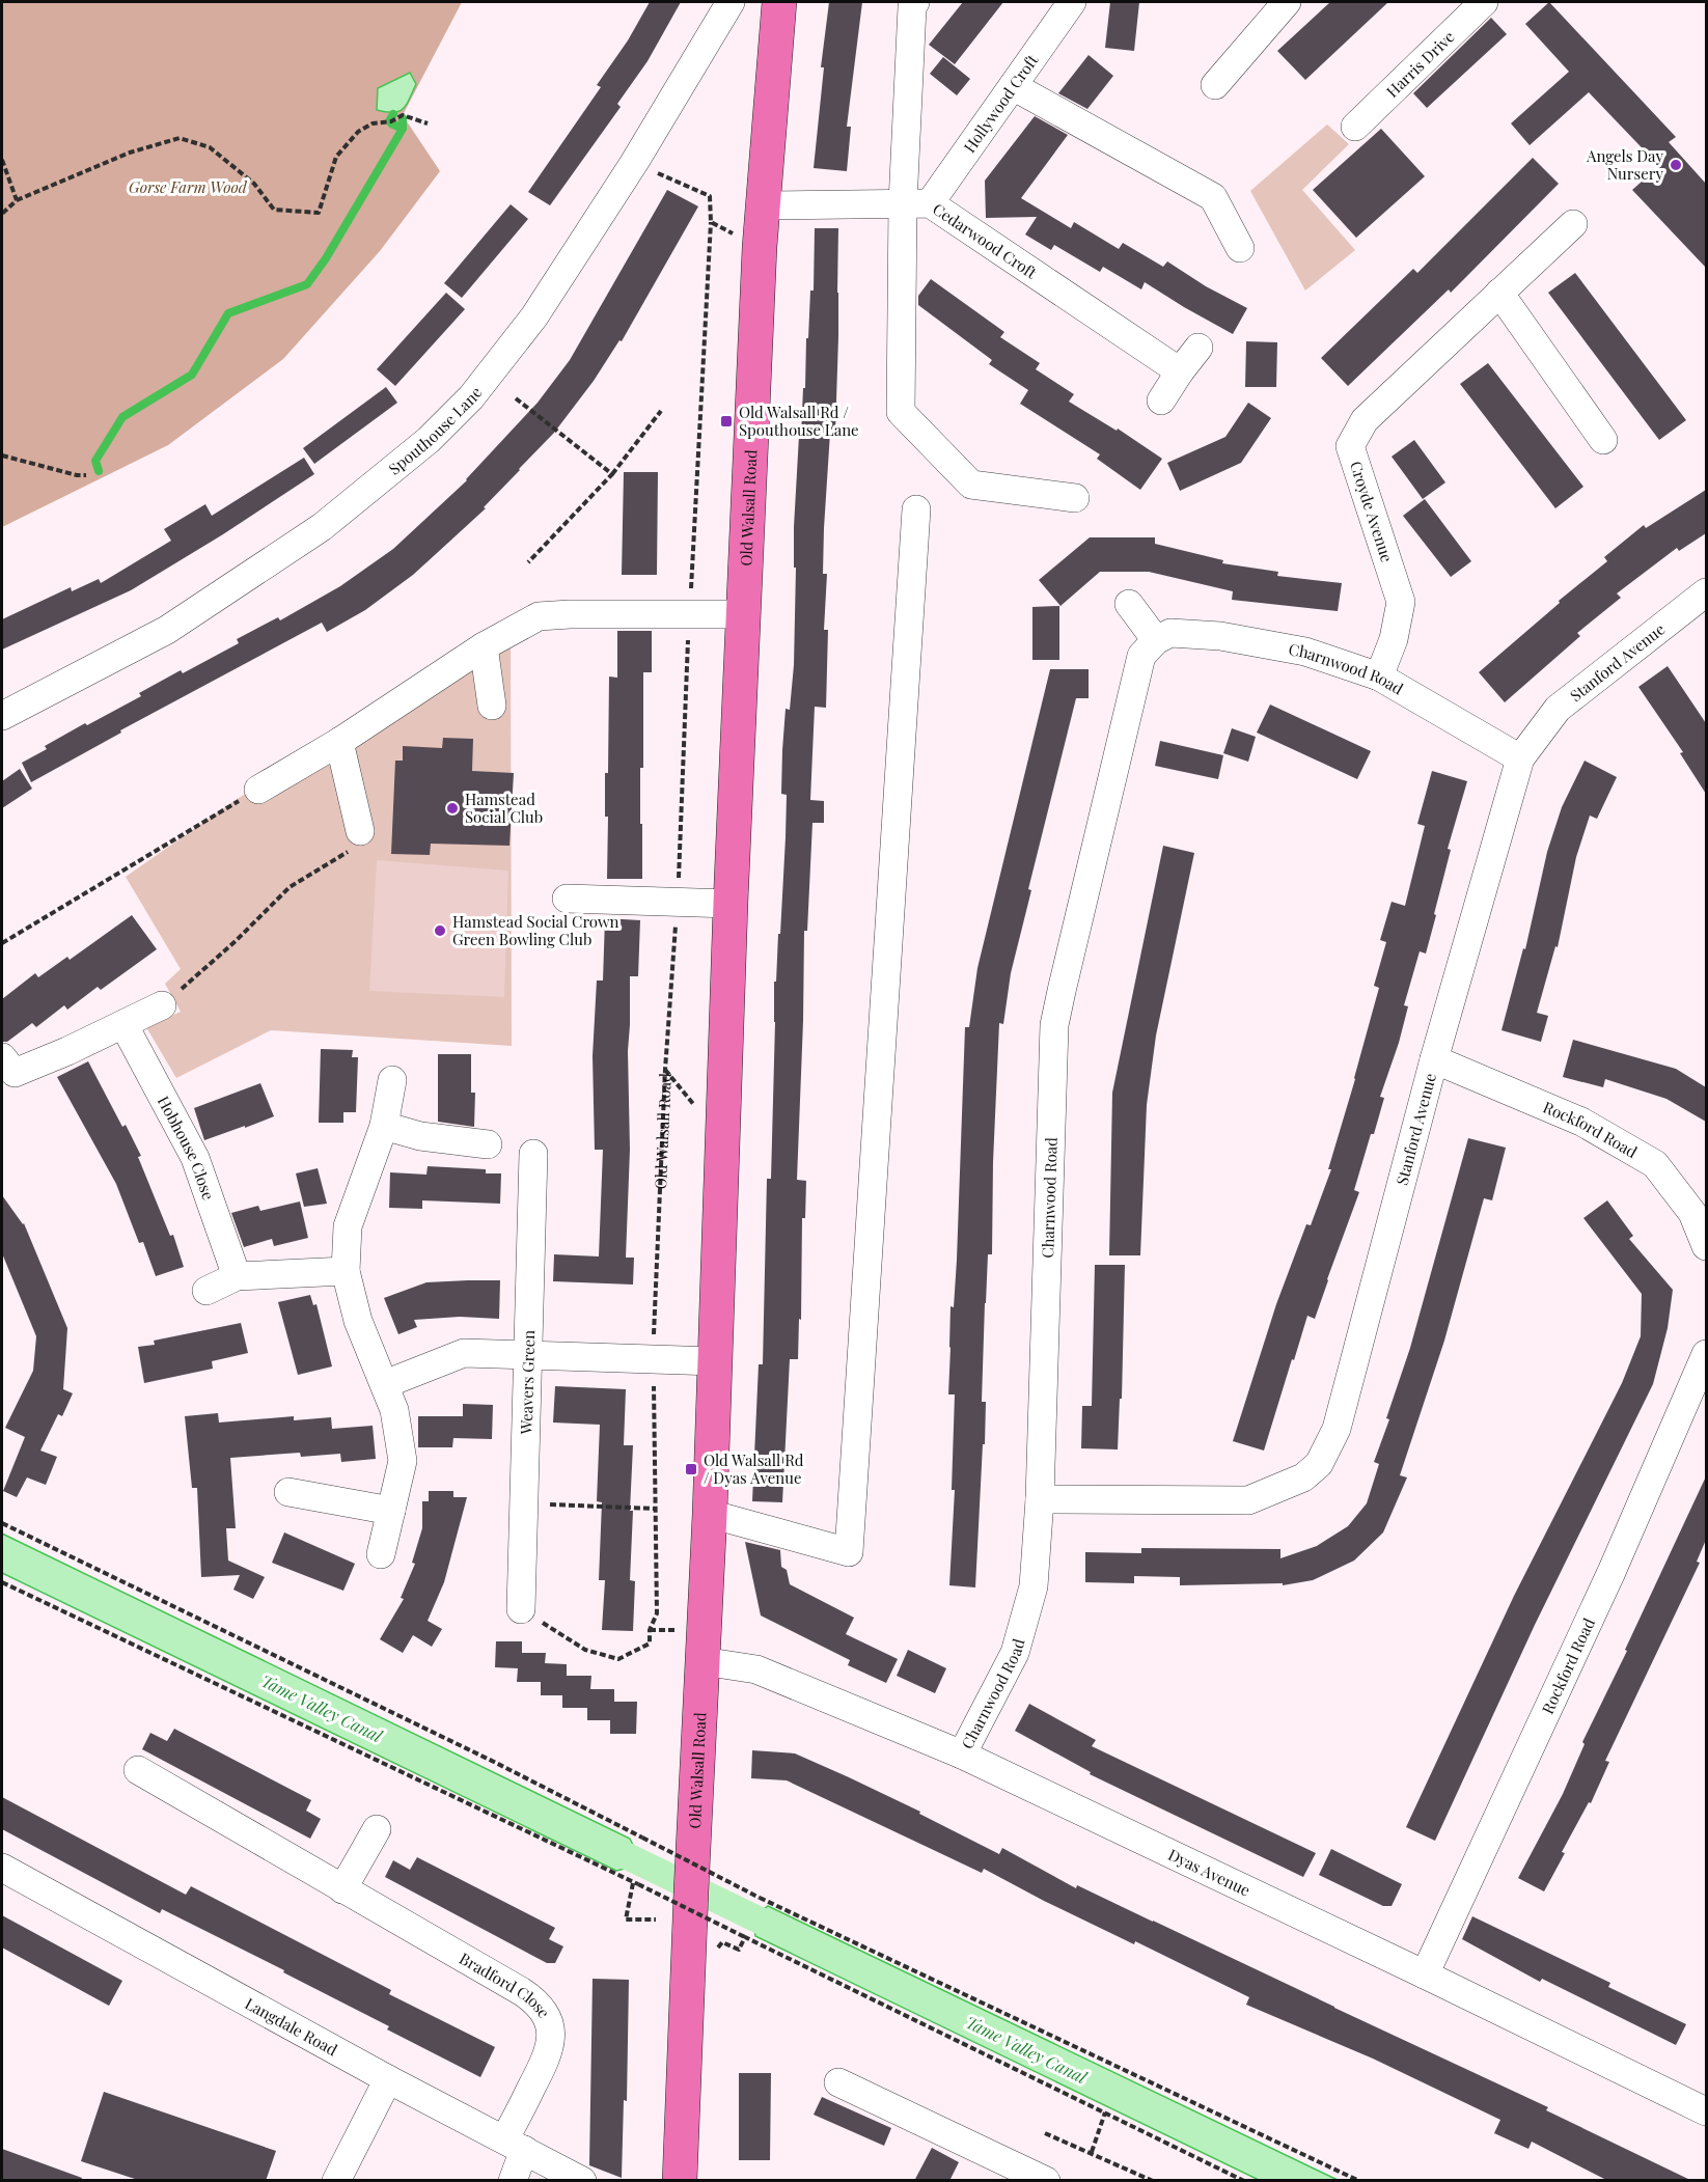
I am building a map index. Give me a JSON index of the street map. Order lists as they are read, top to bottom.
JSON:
{
  "streets": {
    "main road": ["Old Walsall Road"],
    "street": [
      "Harris Drive",
      "Hollywood Croft",
      "Cedarwood Croft",
      "Spouthouse Lane",
      "Croyde Avenue",
      "Stanford Avenue",
      "Charnwood Road",
      "Rockford Road",
      "Hobhouse Close",
      "Weavers Green",
      "Dyas Avenue",
      "Bradford Close",
      "Langdale Road"
    ]
  },
  "crossings": [
    ["Hollywood Croft", "Cedarwood Croft"],
    ["Spouthouse Lane", "Old Walsall Road"],
    ["Old Walsall Road", "Weavers Green"],
    ["Old Walsall Road", "Dyas Avenue"],
    ["Croyde Avenue", "Charnwood Road"],
    ["Stanford Avenue", "Charnwood Road"],
    ["Stanford Avenue", "Rockford Road"],
    ["Charnwood Road", "Dyas Avenue"],
    ["Rockford Road", "Dyas Avenue"],
    ["Bradford Close", "Langdale Road"]
  ],
  "water": ["Tame Valley Canal"],
  "parks": ["Gorse Farm Wood"],
  "places": {
    "other": ["Angels Day Nursery", "Hamstead Social Club", "Hamstead Social Crown Green Bowling Club"],
    "transit": ["Old Walsall Rd / Spouthouse Lane", "Old Walsall Rd / Dyas Avenue"]
  }
}
